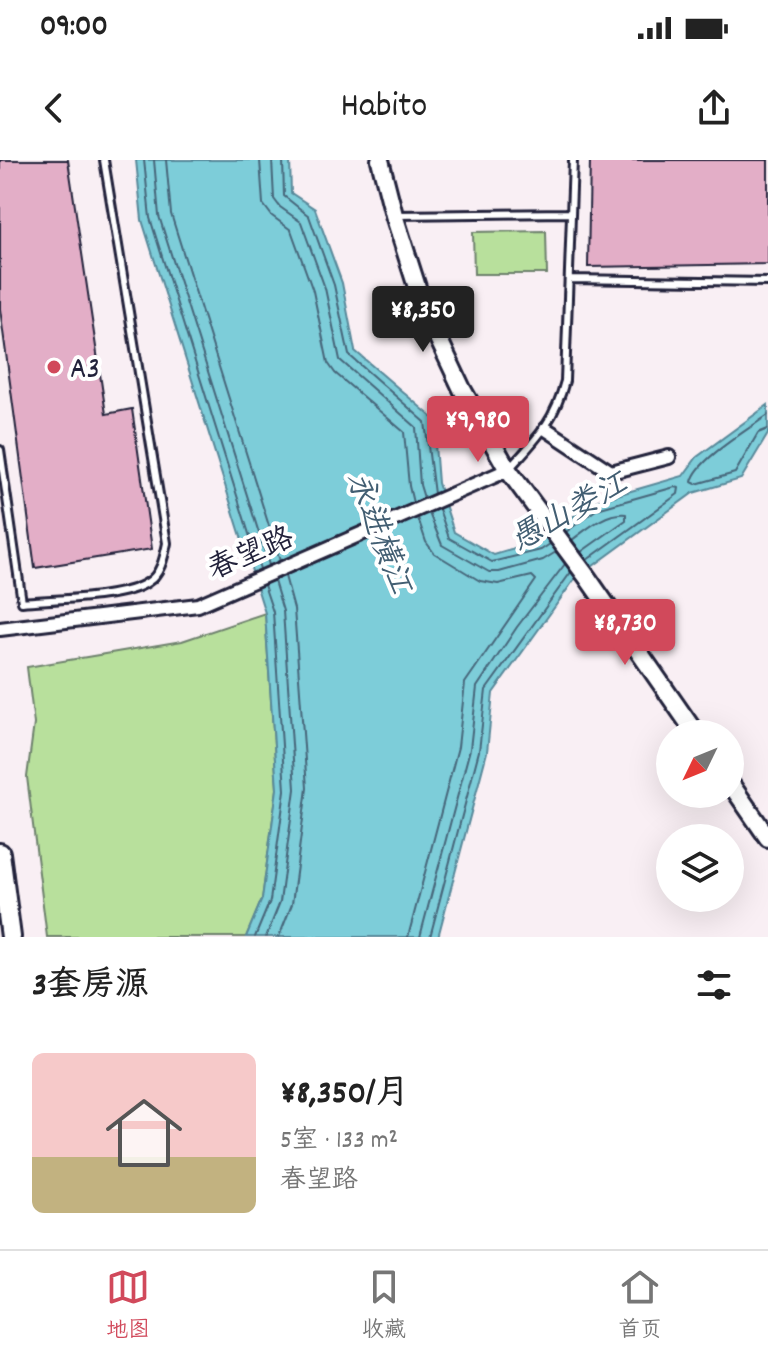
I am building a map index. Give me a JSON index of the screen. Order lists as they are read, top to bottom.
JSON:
{
  "streets": {
    "street": ["春望路"]
  },
  "water": ["愚山娄江", "永进横江"],
  "places": ["A3"],
  "north": "bottom left",
  "page": {
    "status": "09:00",
    "header": "Habito",
    "price": ["¥8,350", "¥9,980", "¥8,730"],
    "heading": "3套房源",
    "list": [
      {
        "name": "¥8,350/月",
        "note": "5室 · 133 m² · 春望路"
      }
    ],
    "tabs": ["地图", "收藏", "首页"]
  }
}
